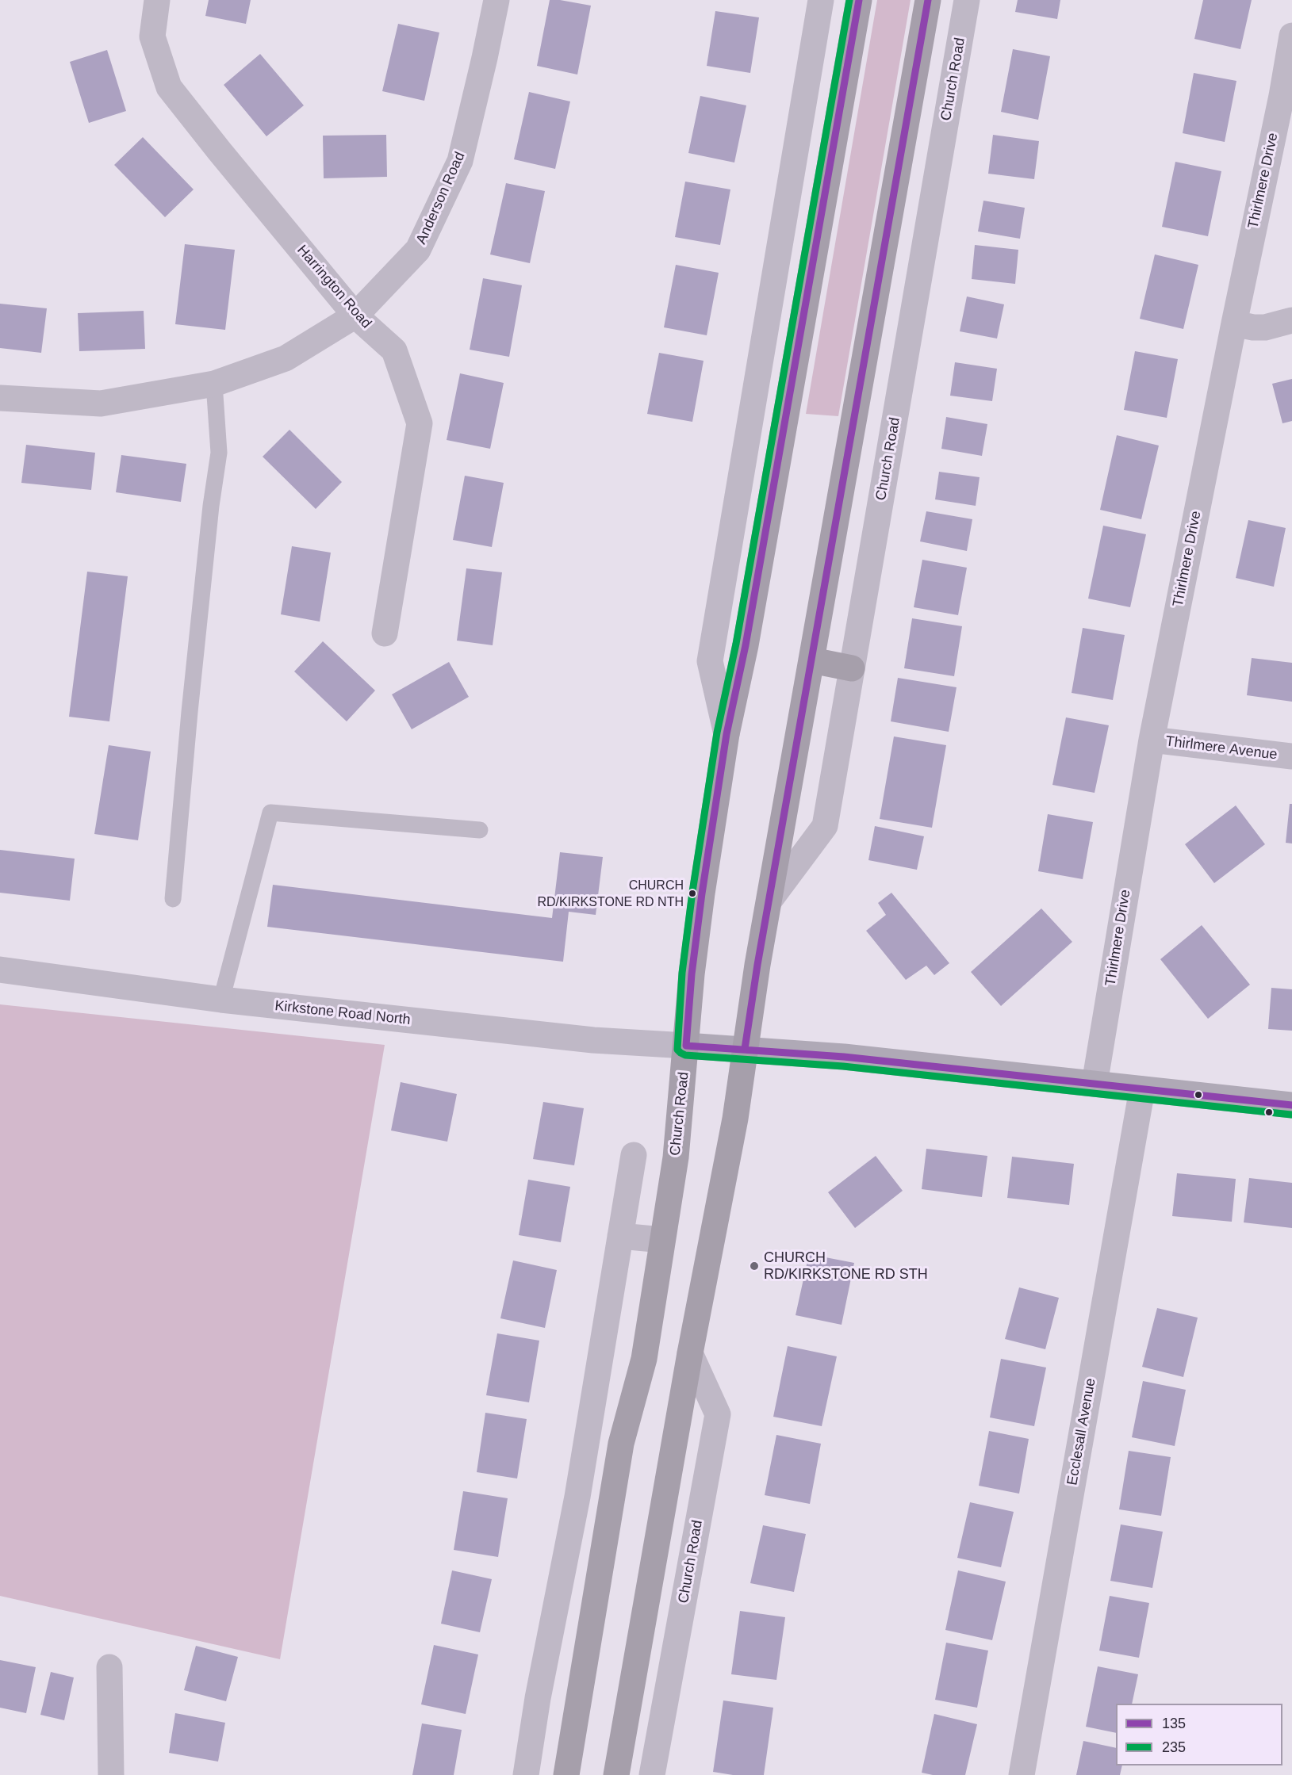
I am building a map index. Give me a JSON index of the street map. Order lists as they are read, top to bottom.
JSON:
{
  "streets": {
    "highway": ["Church Road"],
    "street": [
      "Thirlmere Drive",
      "Anderson Road",
      "Harrington Road",
      "Thirlmere Avenue",
      "Kirkstone Road North",
      "Ecclesall Avenue"
    ]
  },
  "crossings": [
    ["Church Road", "Kirkstone Road North"],
    ["Thirlmere Drive", "Thirlmere Avenue"],
    ["Anderson Road", "Harrington Road"]
  ],
  "places": ["CHURCH RD/KIRKSTONE RD NTH", "CHURCH RD/KIRKSTONE RD STH"],
  "lines": ["transit line 135", "transit line 235"],
  "legend": ["135", "235"]
}
